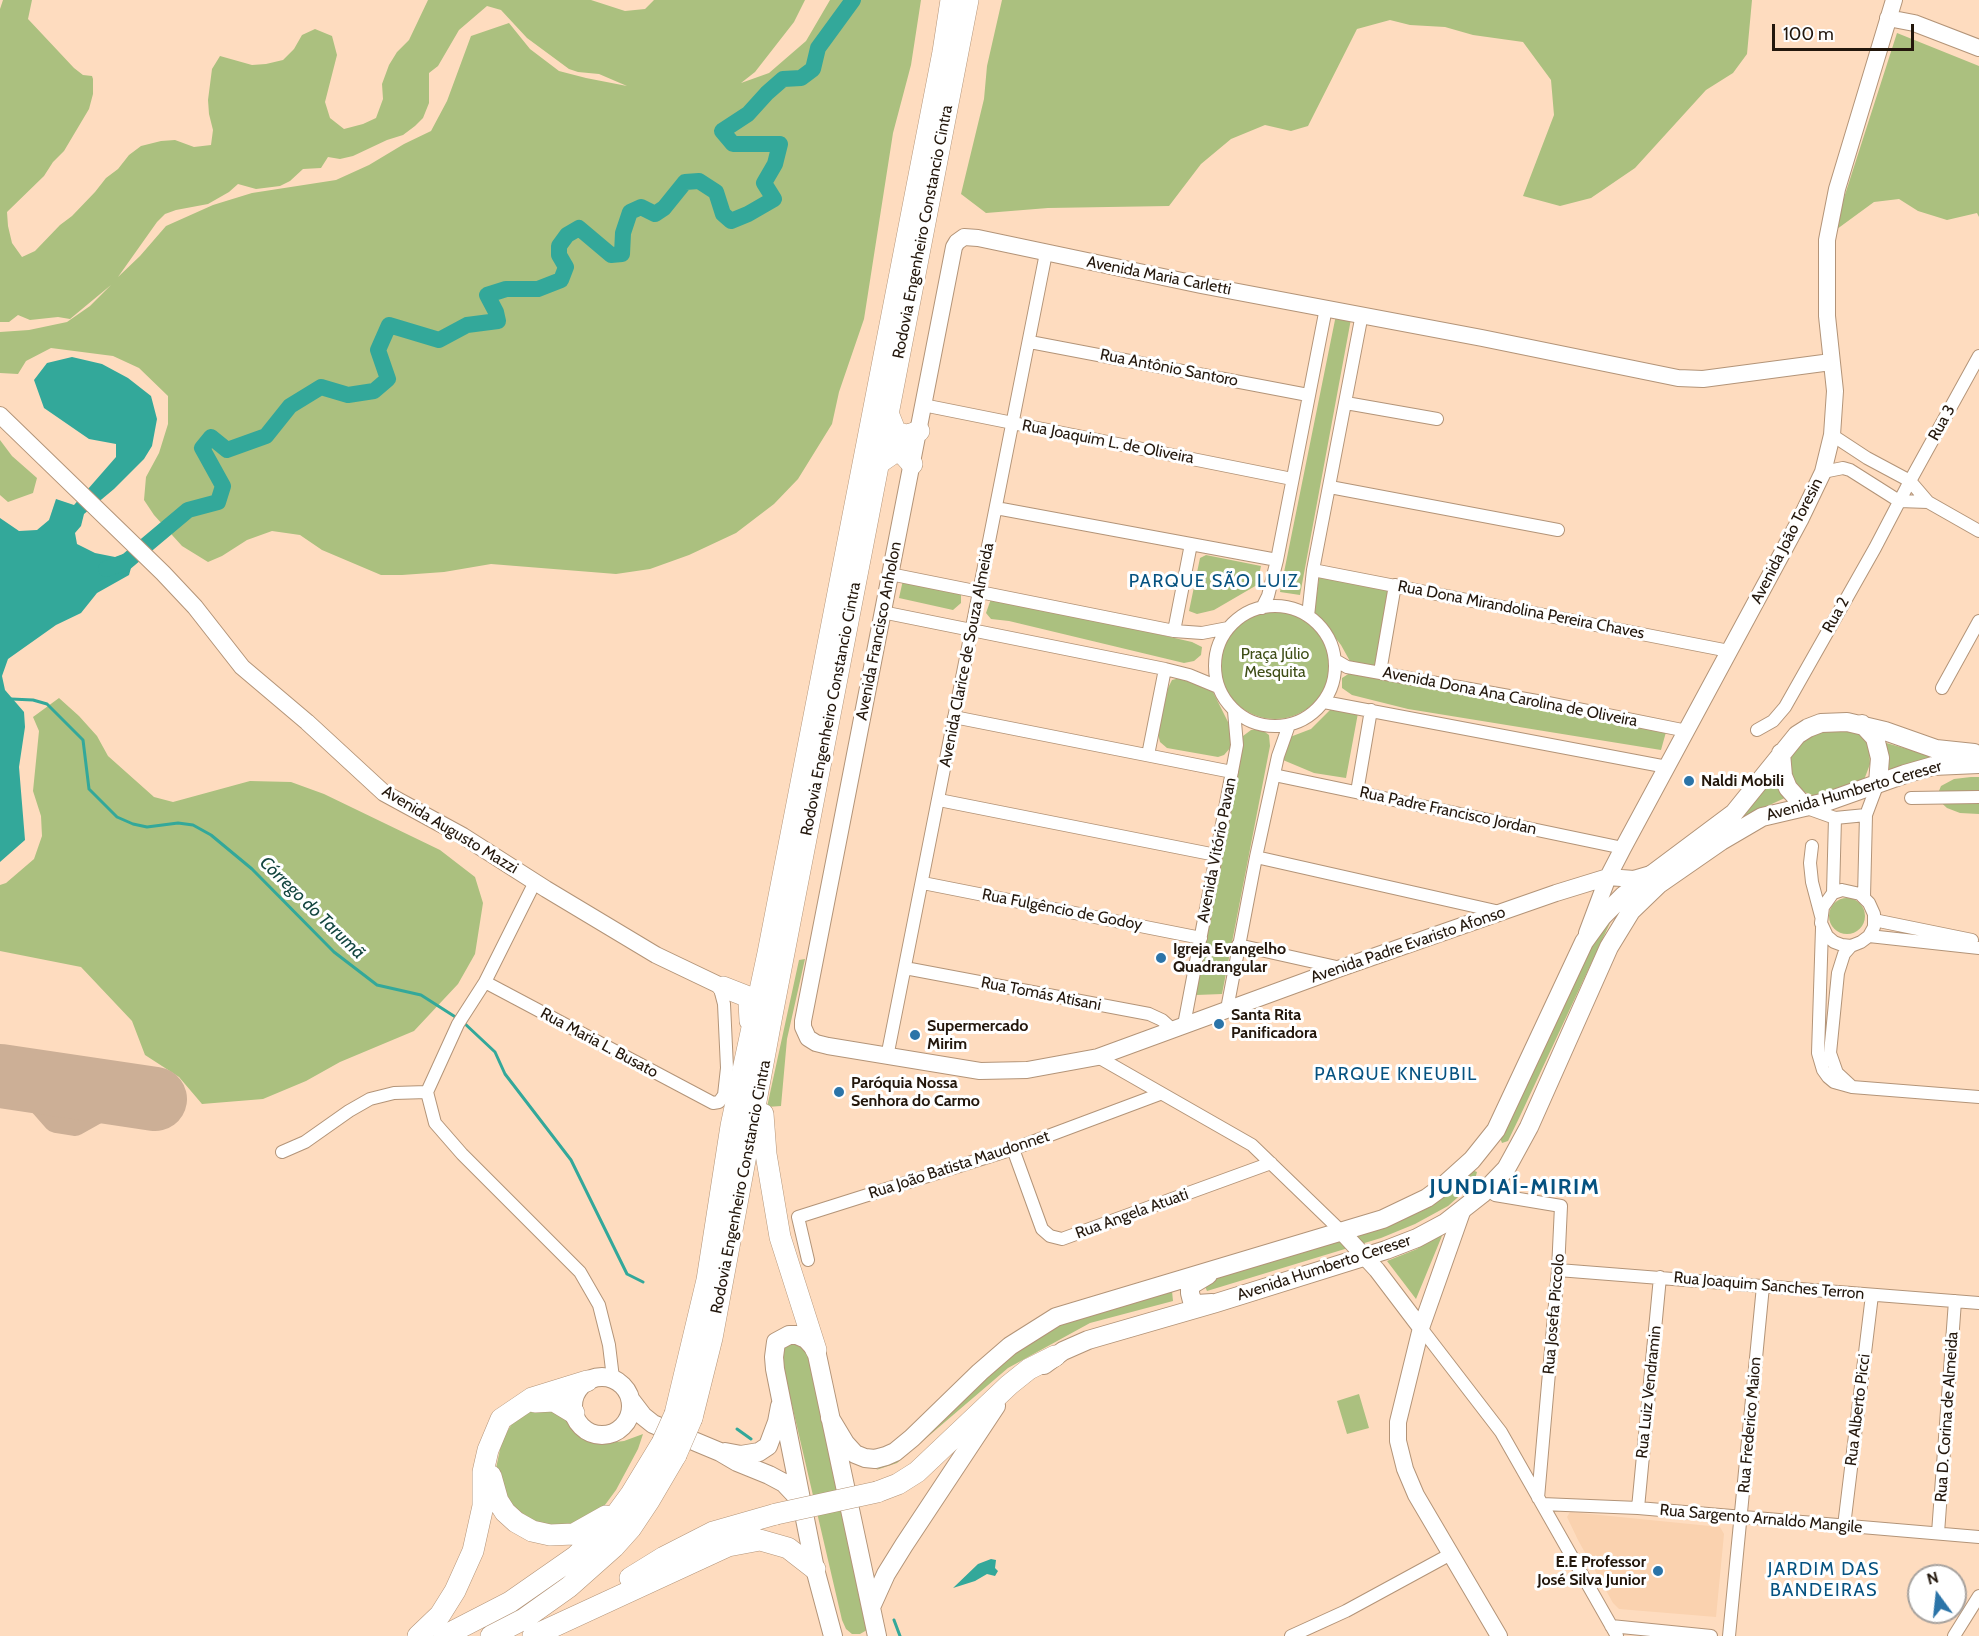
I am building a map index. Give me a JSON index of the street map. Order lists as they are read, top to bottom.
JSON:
{
  "streets": {
    "highway": ["Rodovia Engenheiro Constancio Cintra"],
    "main road": ["Avenida Humberto Cereser"],
    "street": [
      "Avenida Maria Carletti",
      "Rua Antônio Santoro",
      "Rua 3",
      "Rua Joaquim L. de Oliveira",
      "Avenida João Toresin",
      "Rua Dona Mirandolina Pereira Chaves",
      "Rua 2",
      "Avenida Francisco Anholon",
      "Avenida Clarice de Souza Almeida",
      "Avenida Dona Ana Carolina de Oliveira",
      "Rua Padre Francisco Jordan",
      "Avenida Augusto Mazzi",
      "Avenida Vitório Pavan",
      "Rua Fulgêncio de Godoy",
      "Avenida Padre Evaristo Afonso",
      "Rua Tomás Atisani",
      "Rua Maria L. Busato",
      "Rua João Batista Maudonnet",
      "Rua Angela Atuati",
      "Rua Joaquim Sanches Terron",
      "Rua Josefa Piccolo",
      "Rua Luiz Vendramin",
      "Rua Alberto Picci",
      "Rua D. Corina de Almeida",
      "Rua Frederico Maion",
      "Rua Sargento Arnaldo Mangile"
    ]
  },
  "crossings": [
    ["Avenida Maria Carletti", "Avenida João Toresin"],
    ["Avenida Maria Carletti", "Avenida Francisco Anholon"],
    ["Avenida Maria Carletti", "Avenida Clarice de Souza Almeida"],
    ["Rua Antônio Santoro", "Avenida Clarice de Souza Almeida"],
    ["Rua 3", "Rua 2"],
    ["Rua Joaquim L. de Oliveira", "Avenida Francisco Anholon"],
    ["Rua Joaquim L. de Oliveira", "Avenida Clarice de Souza Almeida"],
    ["Avenida João Toresin", "Rua Dona Mirandolina Pereira Chaves"],
    ["Avenida João Toresin", "Avenida Dona Ana Carolina de Oliveira"],
    ["Avenida João Toresin", "Avenida Humberto Cereser"],
    ["Avenida João Toresin", "Rua Padre Francisco Jordan"],
    ["Avenida João Toresin", "Avenida Padre Evaristo Afonso"],
    ["Avenida Francisco Anholon", "Avenida Padre Evaristo Afonso"],
    ["Avenida Clarice de Souza Almeida", "Rua Fulgêncio de Godoy"],
    ["Avenida Clarice de Souza Almeida", "Avenida Padre Evaristo Afonso"],
    ["Avenida Clarice de Souza Almeida", "Rua Tomás Atisani"],
    ["Avenida Dona Ana Carolina de Oliveira", "Avenida Vitório Pavan"],
    ["Avenida Humberto Cereser", "Avenida Padre Evaristo Afonso"],
    ["Avenida Humberto Cereser", "Rua Josefa Piccolo"],
    ["Avenida Augusto Mazzi", "Rua Maria L. Busato"],
    ["Avenida Vitório Pavan", "Rua Fulgêncio de Godoy"],
    ["Avenida Vitório Pavan", "Avenida Padre Evaristo Afonso"],
    ["Avenida Vitório Pavan", "Rua Tomás Atisani"],
    ["Avenida Padre Evaristo Afonso", "Rua Tomás Atisani"],
    ["Rua João Batista Maudonnet", "Rua Angela Atuati"],
    ["Rua Joaquim Sanches Terron", "Rua Josefa Piccolo"],
    ["Rua Joaquim Sanches Terron", "Rua Luiz Vendramin"],
    ["Rua Joaquim Sanches Terron", "Rua Alberto Picci"],
    ["Rua Joaquim Sanches Terron", "Rua D. Corina de Almeida"],
    ["Rua Joaquim Sanches Terron", "Rua Frederico Maion"],
    ["Rua Josefa Piccolo", "Rua Sargento Arnaldo Mangile"],
    ["Rua Luiz Vendramin", "Rua Sargento Arnaldo Mangile"],
    ["Rua Alberto Picci", "Rua Sargento Arnaldo Mangile"],
    ["Rua D. Corina de Almeida", "Rua Sargento Arnaldo Mangile"],
    ["Rua Frederico Maion", "Rua Sargento Arnaldo Mangile"]
  ],
  "districts": [
    "PARQUE SÃO LUIZ",
    "PARQUE KNEUBIL",
    "JUNDIAÍ-MIRIM",
    "JARDIM DAS BANDEIRAS"
  ],
  "water": ["Córrego do Tarumã"],
  "parks": ["Praça Júlio Mesquita"],
  "places": [
    "Naldi Mobili",
    "Igreja Evangelho Quadrangular",
    "Santa Rita Panificadora",
    "Supermercado Mirim",
    "Paróquia Nossa Senhora do Carmo",
    "E.E Professor José Silva Junior"
  ],
  "scale_bar": "100 m",
  "north": "top"
}
